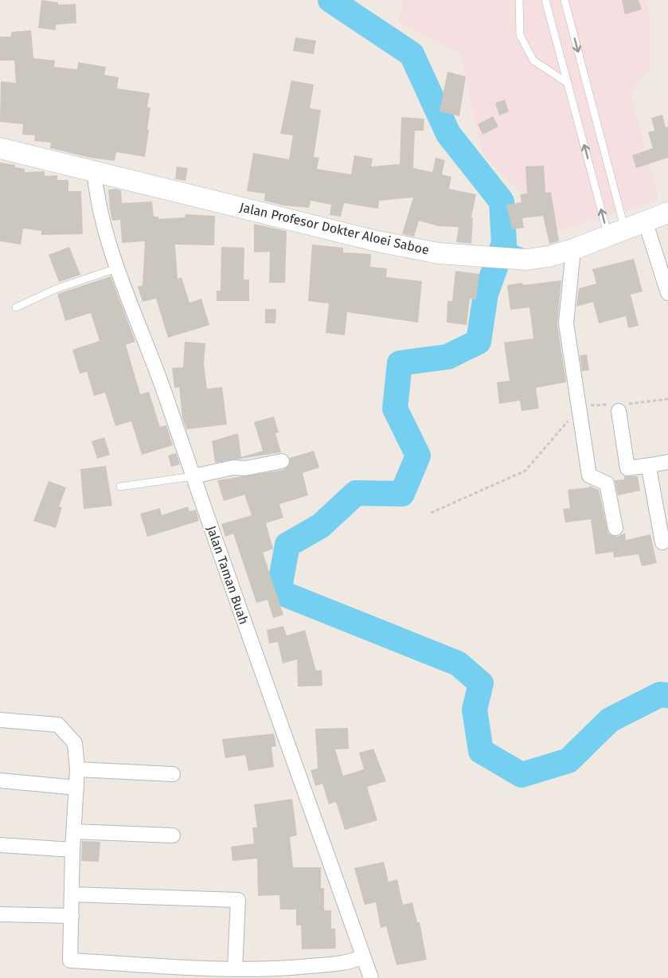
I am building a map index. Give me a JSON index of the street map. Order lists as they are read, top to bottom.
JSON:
{
  "streets": {
    "street": ["Jalan Profesor Dokter Aloei Saboe", "Jalan Taman Buah"]
  },
  "crossings": [
    ["Jalan Profesor Dokter Aloei Saboe", "Jalan Taman Buah"]
  ]
}
